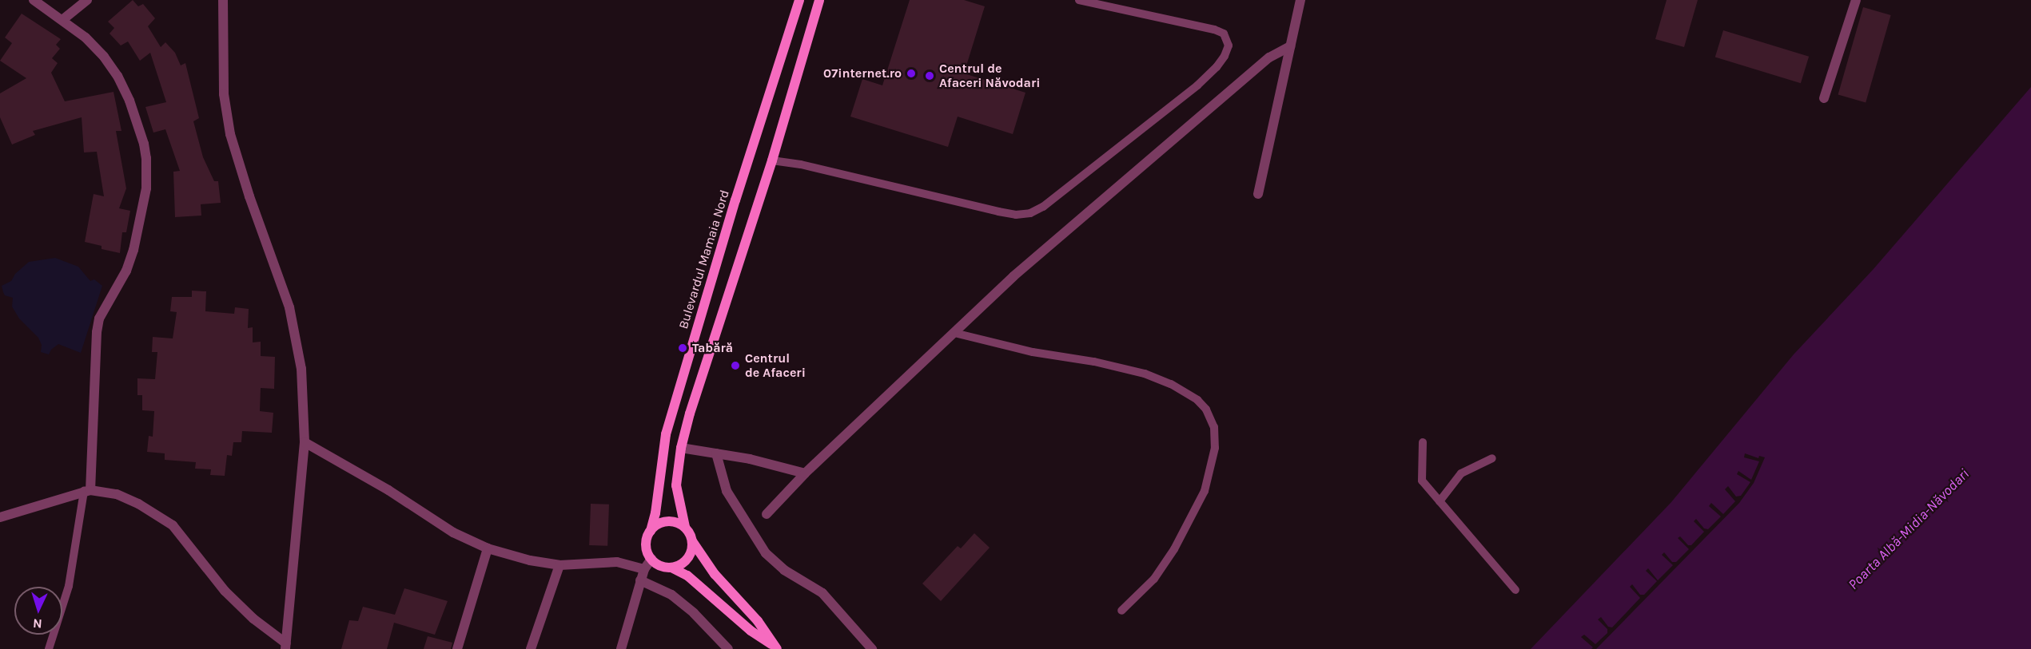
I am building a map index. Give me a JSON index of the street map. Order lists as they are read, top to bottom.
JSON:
{
  "streets": {
    "main road": ["Bulevardul Mamaia Nord"]
  },
  "water": ["Poarta Albă-Midia-Năvodari"],
  "places": [
    "07internet.ro",
    "Centrul de Afaceri Năvodari",
    "Tabără",
    "Centrul de Afaceri"
  ],
  "north": "bottom"
}
